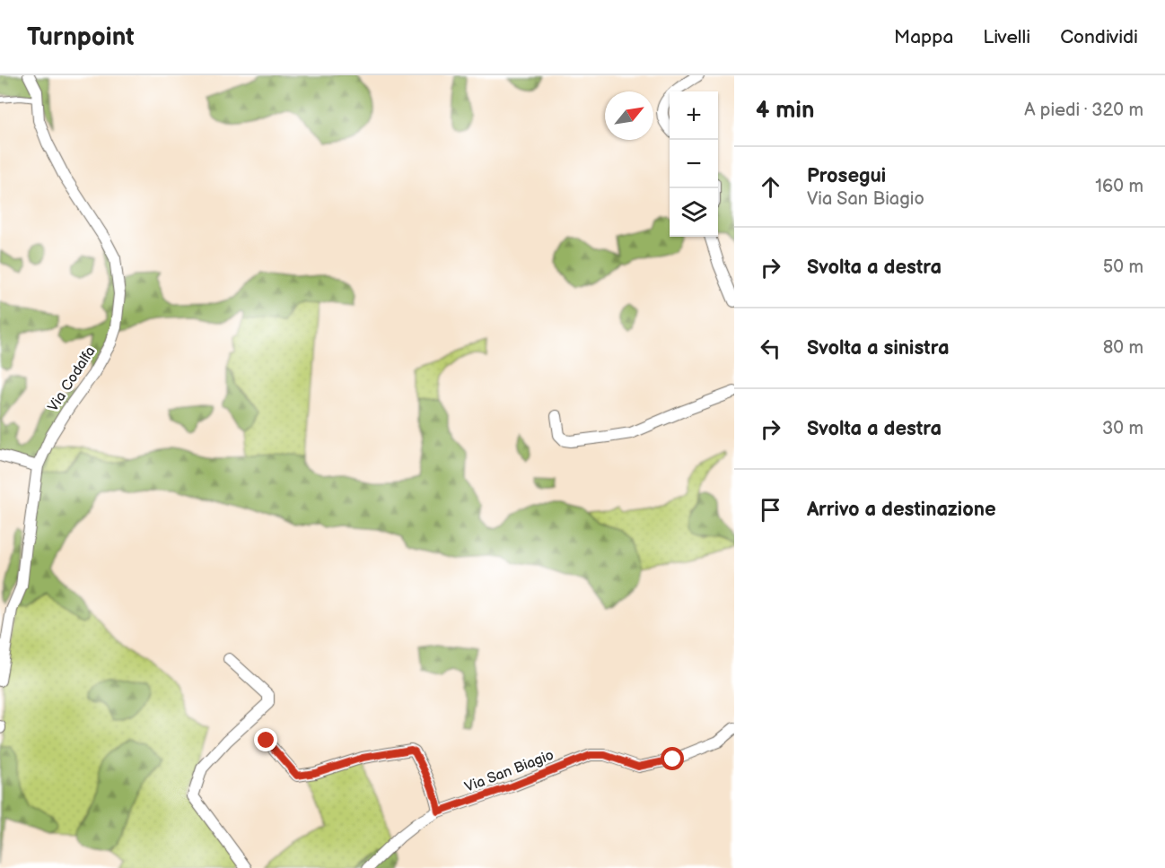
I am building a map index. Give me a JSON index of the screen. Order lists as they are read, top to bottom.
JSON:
{
  "streets": {
    "street": ["Via Codalfa", "Via San Biagio"]
  },
  "north": "top right",
  "page": {
    "header": "Turnpoint",
    "nav": ["Mappa", "Livelli", "Condividi"],
    "heading": ["4 min", "A piedi · 320 m"],
    "map_buttons": ["+", "−"],
    "list": [
      ["Prosegui", "Via San Biagio", "160 m"],
      ["Svolta a destra", "50 m"],
      ["Svolta a sinistra", "80 m"],
      ["Svolta a destra", "30 m"],
      "Arrivo a destinazione"
    ]
  }
}
